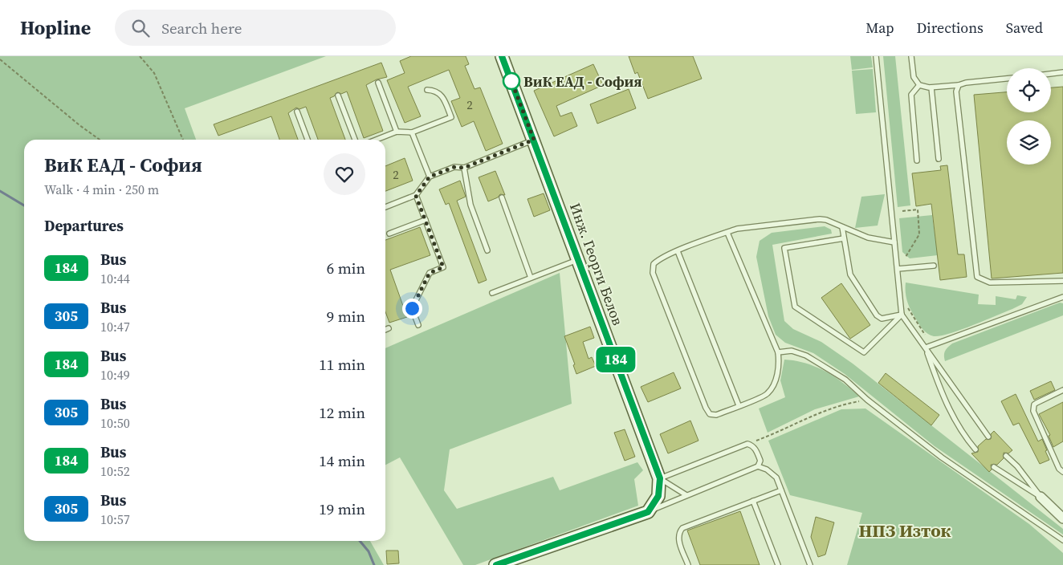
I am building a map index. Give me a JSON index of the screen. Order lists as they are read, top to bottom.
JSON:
{
  "streets": {
    "street": ["Инж. Георги Белов"]
  },
  "districts": ["НПЗ Изток"],
  "places": ["ВиК ЕАД - София"],
  "lines": ["bus line 184"],
  "house_numbers": ["2", "2"],
  "page": {
    "header": "Hopline",
    "search": "Search here",
    "nav": ["Map", "Directions", "Saved"],
    "on_map": "184",
    "heading": [
      ["ВиК ЕАД - София", "Walk · 4 min · 250 m"],
      "Departures"
    ],
    "list": [
      {
        "mark": "184",
        "name": "Bus",
        "note": "10:44",
        "value": "6 min"
      },
      {
        "mark": "305",
        "name": "Bus",
        "note": "10:47",
        "value": "9 min"
      },
      {
        "mark": "184",
        "name": "Bus",
        "note": "10:49",
        "value": "11 min"
      },
      {
        "mark": "305",
        "name": "Bus",
        "note": "10:50",
        "value": "12 min"
      },
      {
        "mark": "184",
        "name": "Bus",
        "note": "10:52",
        "value": "14 min"
      },
      {
        "mark": "305",
        "name": "Bus",
        "note": "10:57",
        "value": "19 min"
      }
    ]
  }
}
